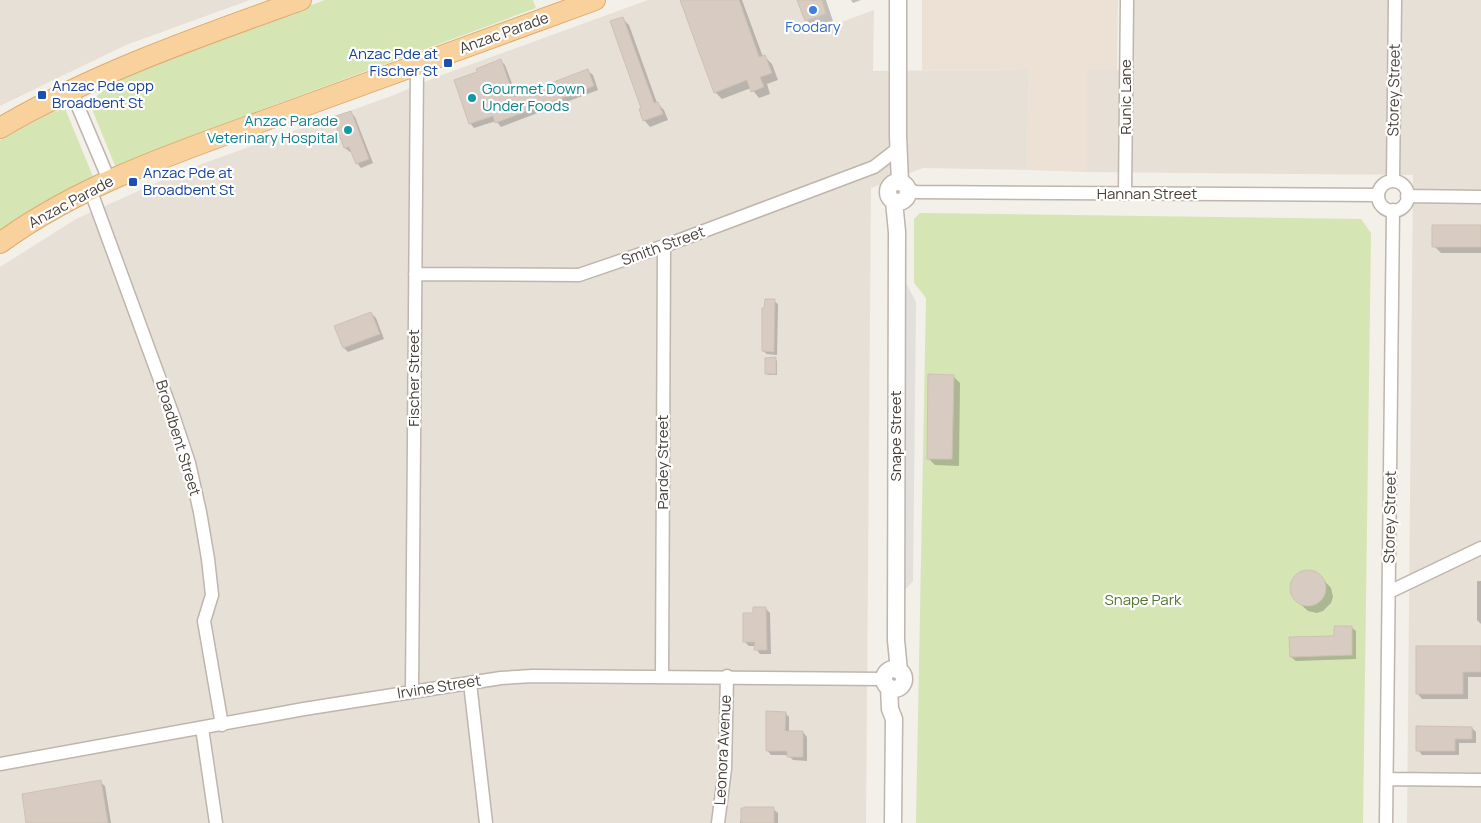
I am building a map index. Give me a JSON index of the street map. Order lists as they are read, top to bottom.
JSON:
{
  "streets": {
    "main road": ["Anzac Parade"],
    "street": [
      "Storey Street",
      "Runic Lane",
      "Hannan Street",
      "Smith Street",
      "Fischer Street",
      "Snape Street",
      "Broadbent Street",
      "Pardey Street",
      "Irvine Street",
      "Leonora Avenue"
    ]
  },
  "crossings": [
    ["Anzac Parade", "Fischer Street"],
    ["Anzac Parade", "Broadbent Street"],
    ["Storey Street", "Hannan Street"],
    ["Runic Lane", "Hannan Street"],
    ["Hannan Street", "Snape Street"],
    ["Smith Street", "Fischer Street"],
    ["Smith Street", "Snape Street"],
    ["Smith Street", "Pardey Street"],
    ["Fischer Street", "Irvine Street"],
    ["Snape Street", "Irvine Street"],
    ["Broadbent Street", "Irvine Street"],
    ["Pardey Street", "Irvine Street"],
    ["Irvine Street", "Leonora Avenue"]
  ],
  "parks": ["Snape Park"],
  "places": {
    "other": ["Foodary", "Gourmet Down Under Foods", "Anzac Parade Veterinary Hospital"],
    "transit": ["Anzac Pde at Fischer St", "Anzac Pde opp Broadbent St", "Anzac Pde at Broadbent St"]
  }
}
